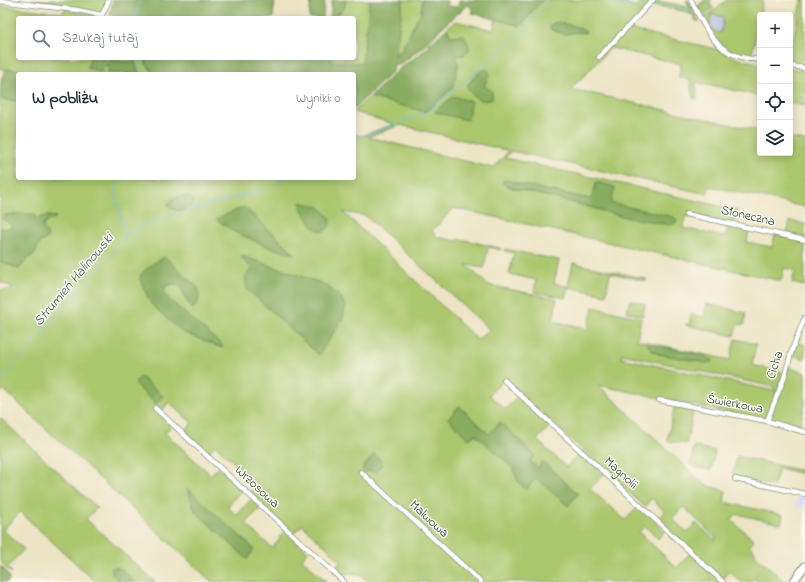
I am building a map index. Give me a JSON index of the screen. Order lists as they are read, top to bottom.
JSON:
{
  "streets": {
    "street": [
      "Słoneczna",
      "Cicha",
      "Świerkowa",
      "Magnolii",
      "Wrzosowa",
      "Malwowa"
    ]
  },
  "crossings": [
    ["Cicha", "Świerkowa"]
  ],
  "water": ["Strumień Halinowski"],
  "page": {
    "map_buttons": ["+", "−"],
    "search": "Szukaj tutaj",
    "heading": ["W pobliżu", "Wyniki: 0"]
  }
}
